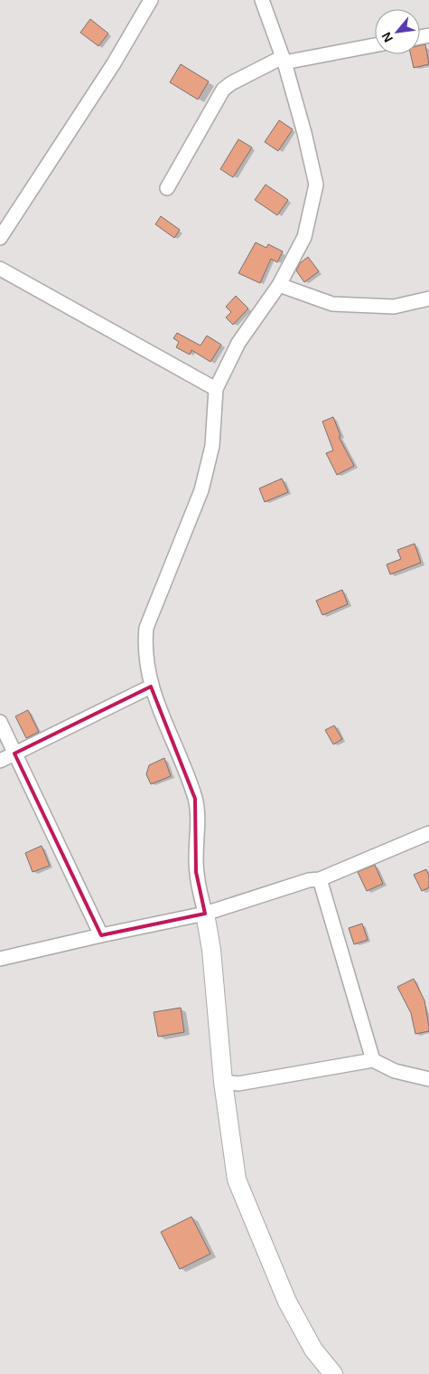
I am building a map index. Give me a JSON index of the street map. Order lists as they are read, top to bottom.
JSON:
{
  "north": "bottom left"
}
